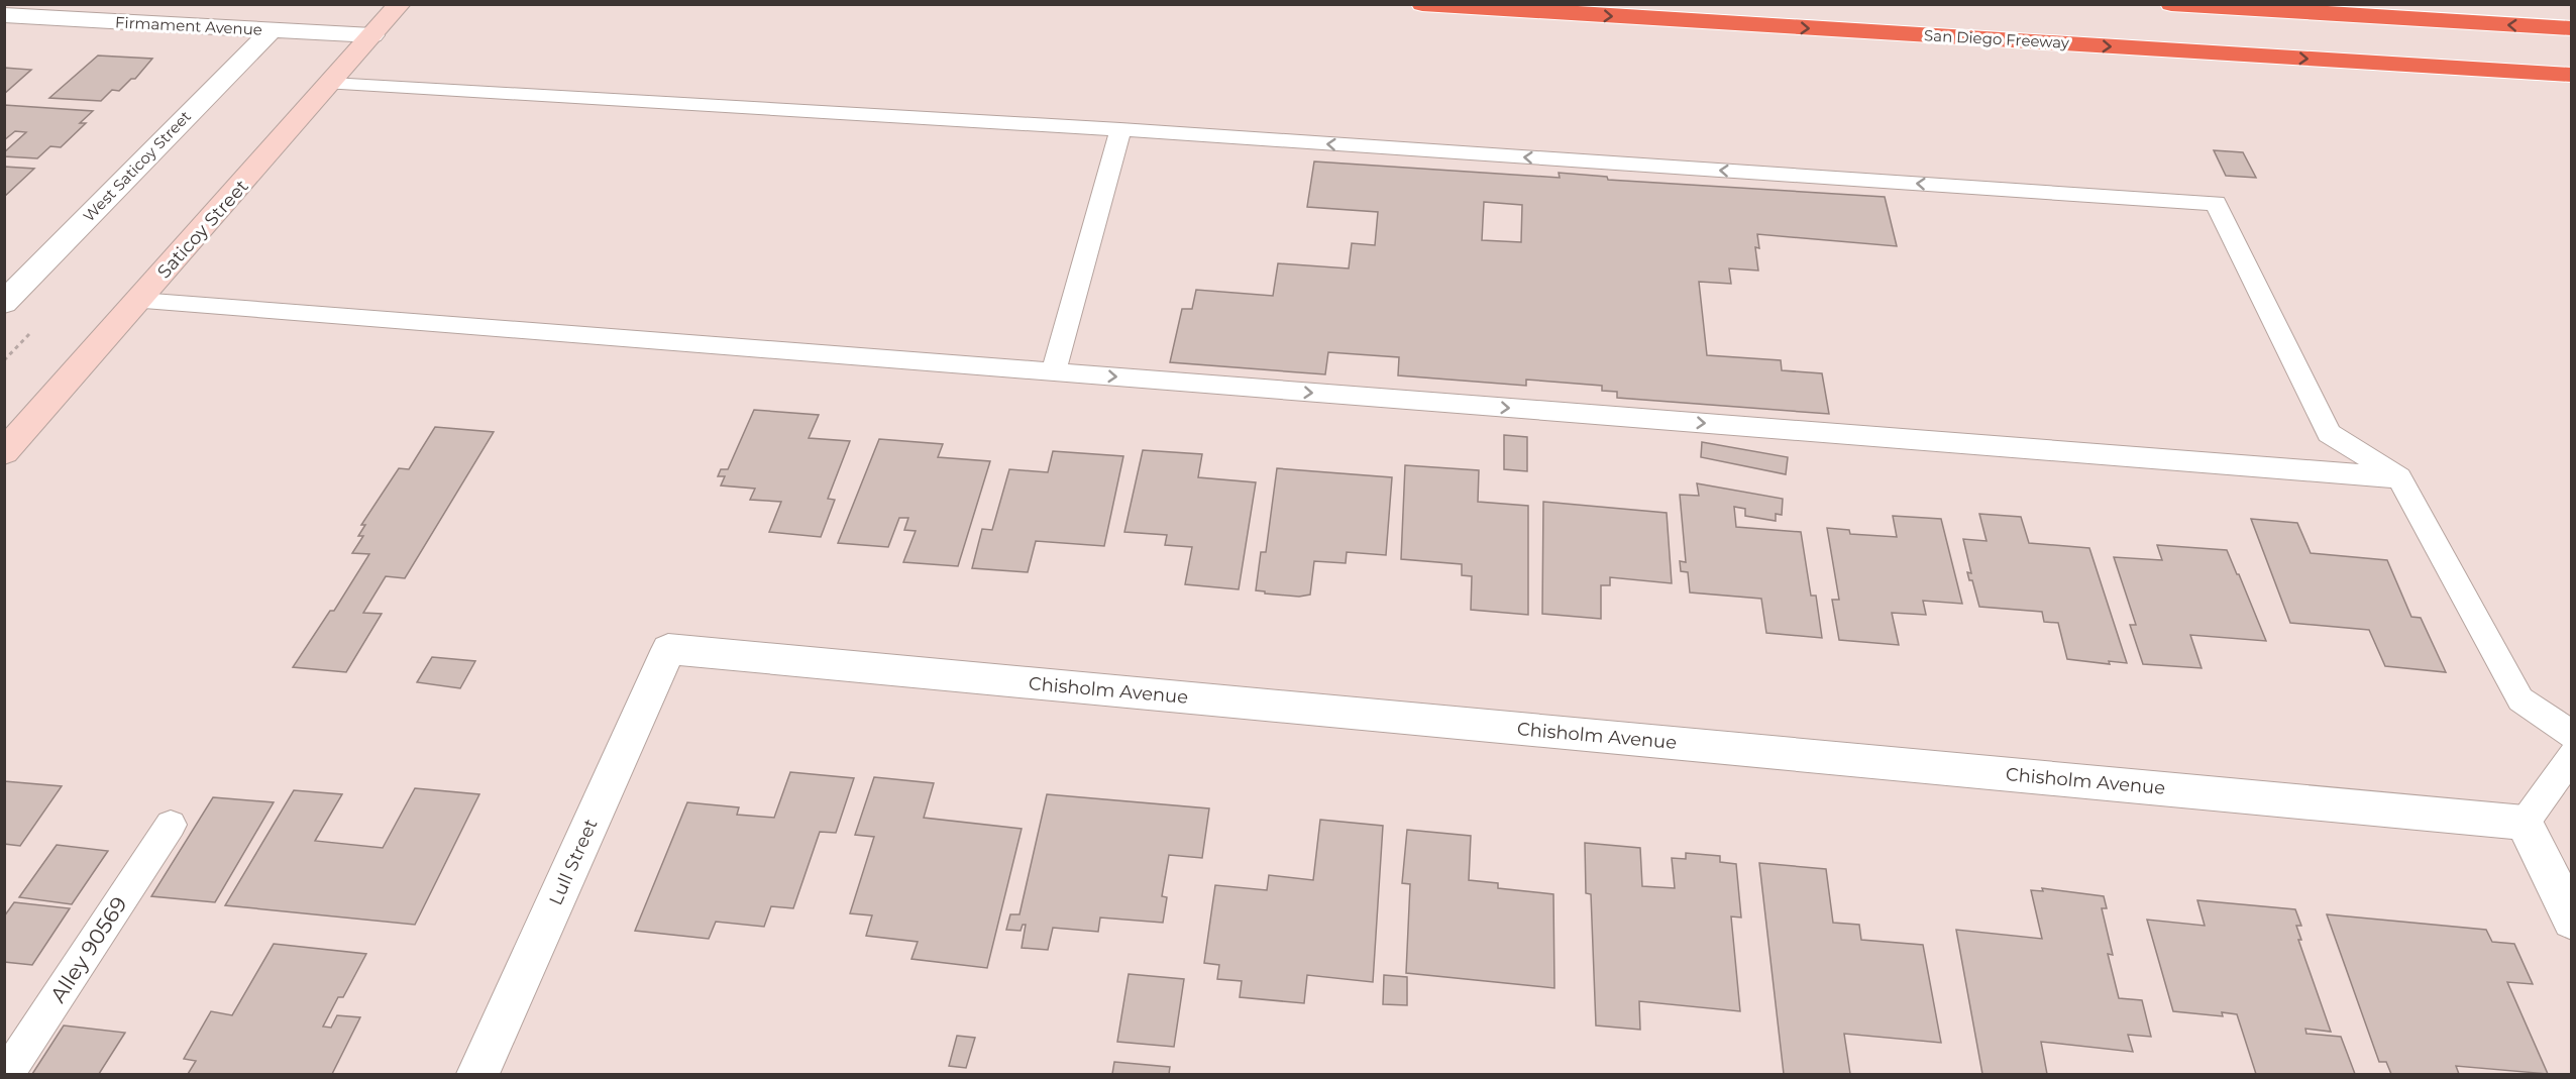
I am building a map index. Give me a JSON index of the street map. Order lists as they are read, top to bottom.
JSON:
{
  "streets": {
    "highway": ["San Diego Freeway"],
    "main road": ["Saticoy Street"],
    "street": [
      "Firmament Avenue",
      "West Saticoy Street",
      "Chisholm Avenue",
      "Lull Street"
    ],
    "lane": ["Alley 90569"]
  },
  "crossings": [
    ["Firmament Avenue", "West Saticoy Street"],
    ["Firmament Avenue", "Saticoy Street"],
    ["Chisholm Avenue", "Lull Street"]
  ]
}
